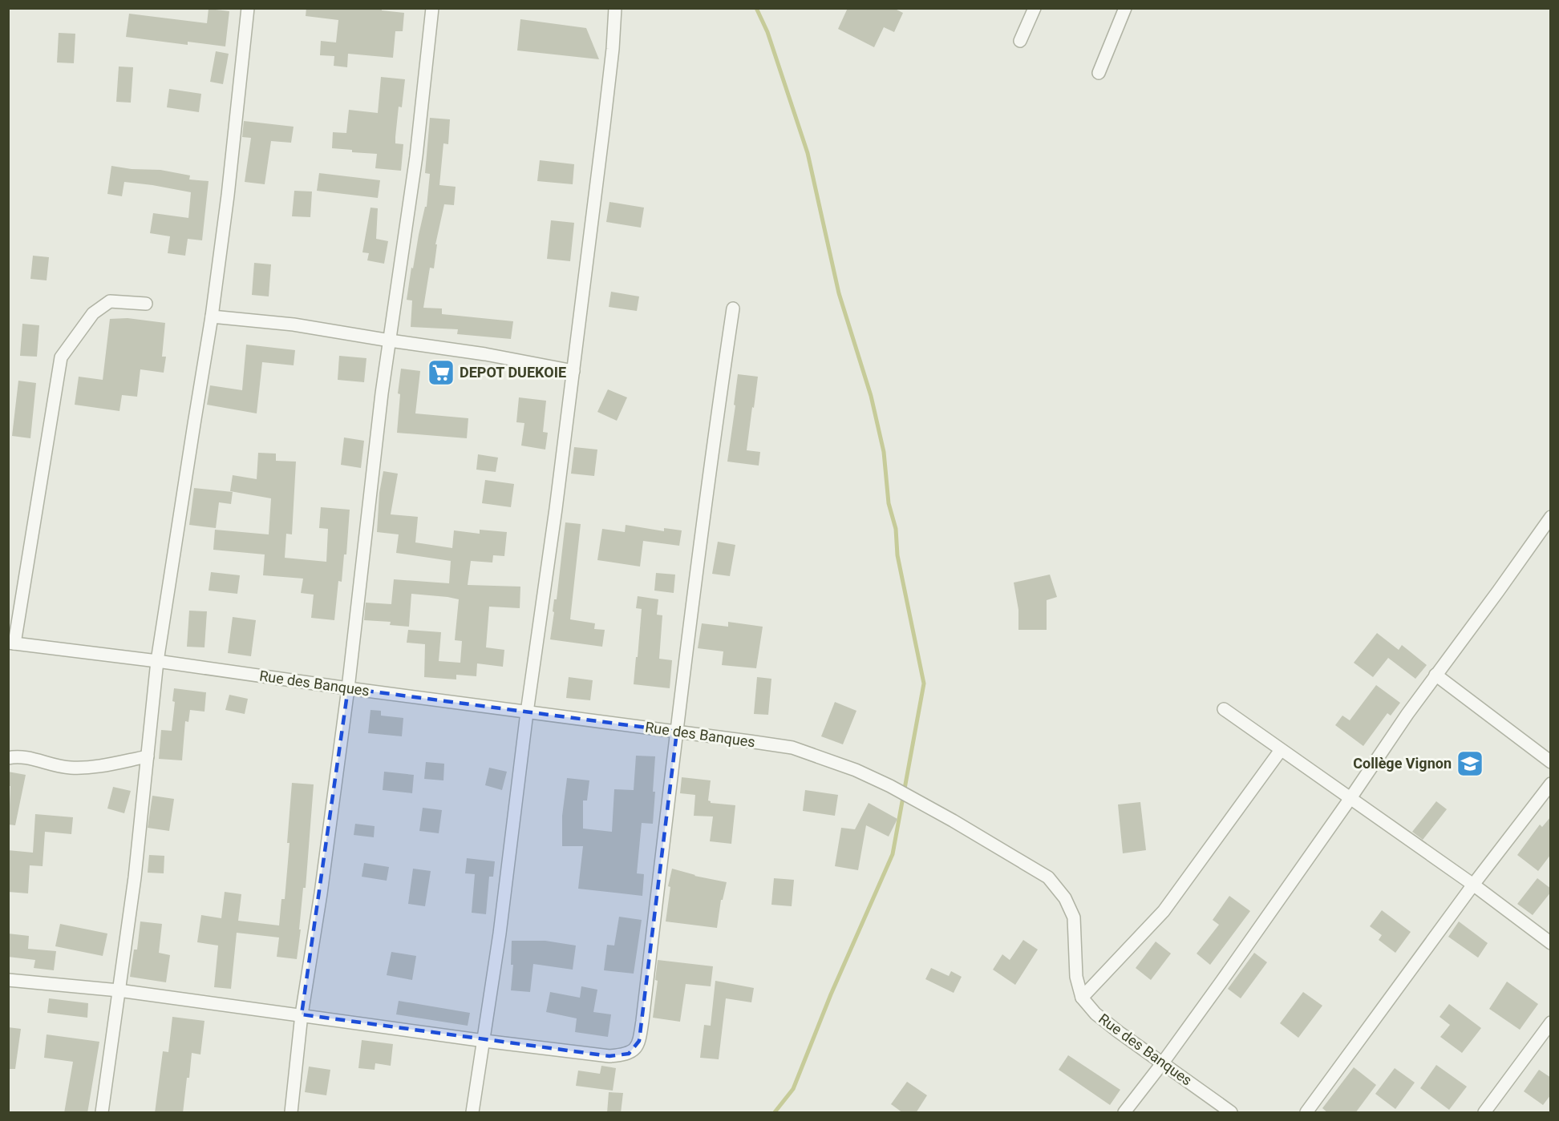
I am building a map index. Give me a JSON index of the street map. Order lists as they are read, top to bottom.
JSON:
{
  "streets": {
    "street": ["Rue des Banques"]
  },
  "places": {
    "supermarket": ["DEPOT DUEKOIE"],
    "school or university": ["Collège Vignon"]
  }
}
